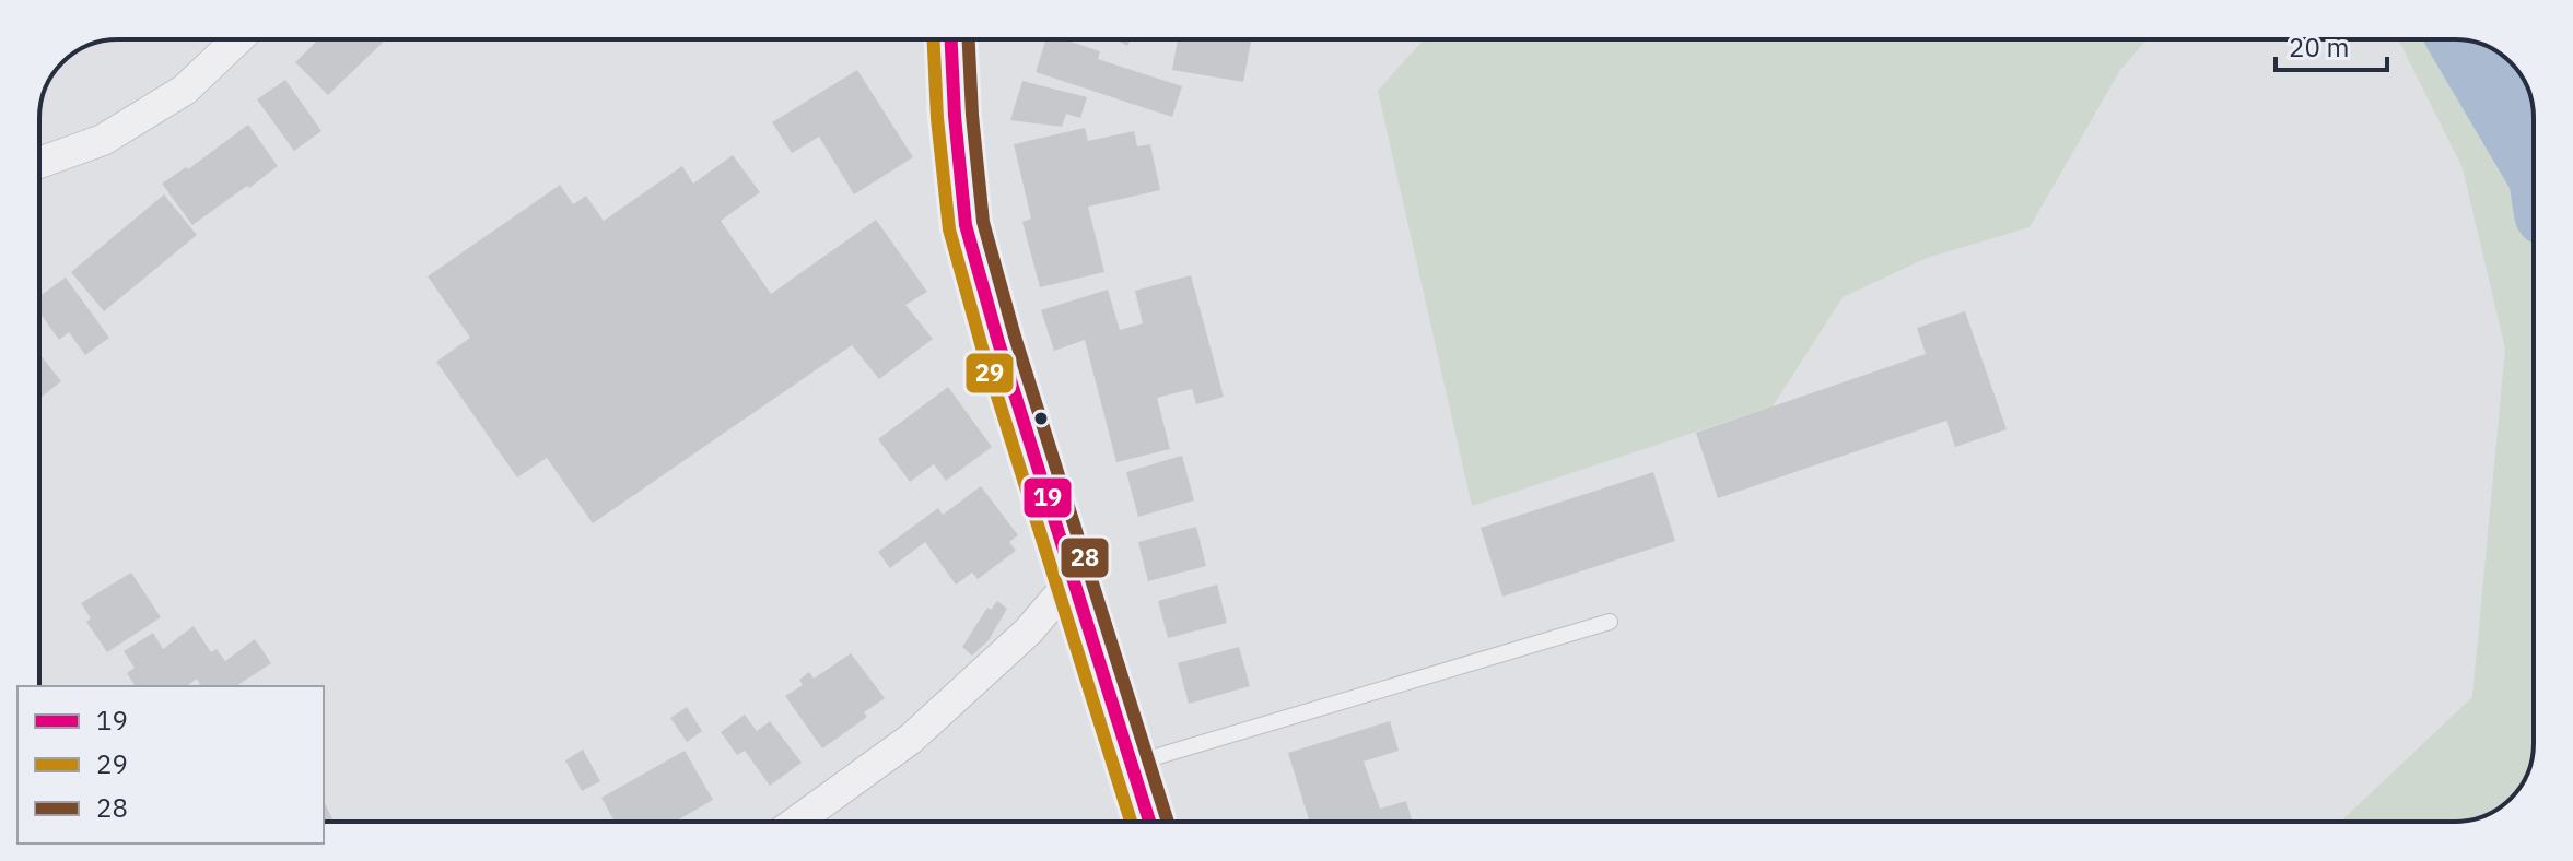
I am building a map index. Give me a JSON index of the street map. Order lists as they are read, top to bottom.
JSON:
{
  "lines": ["transit line 19", "transit line 29", "transit line 28"],
  "legend": ["19", "29", "28"],
  "scale_bar": "20 m"
}
